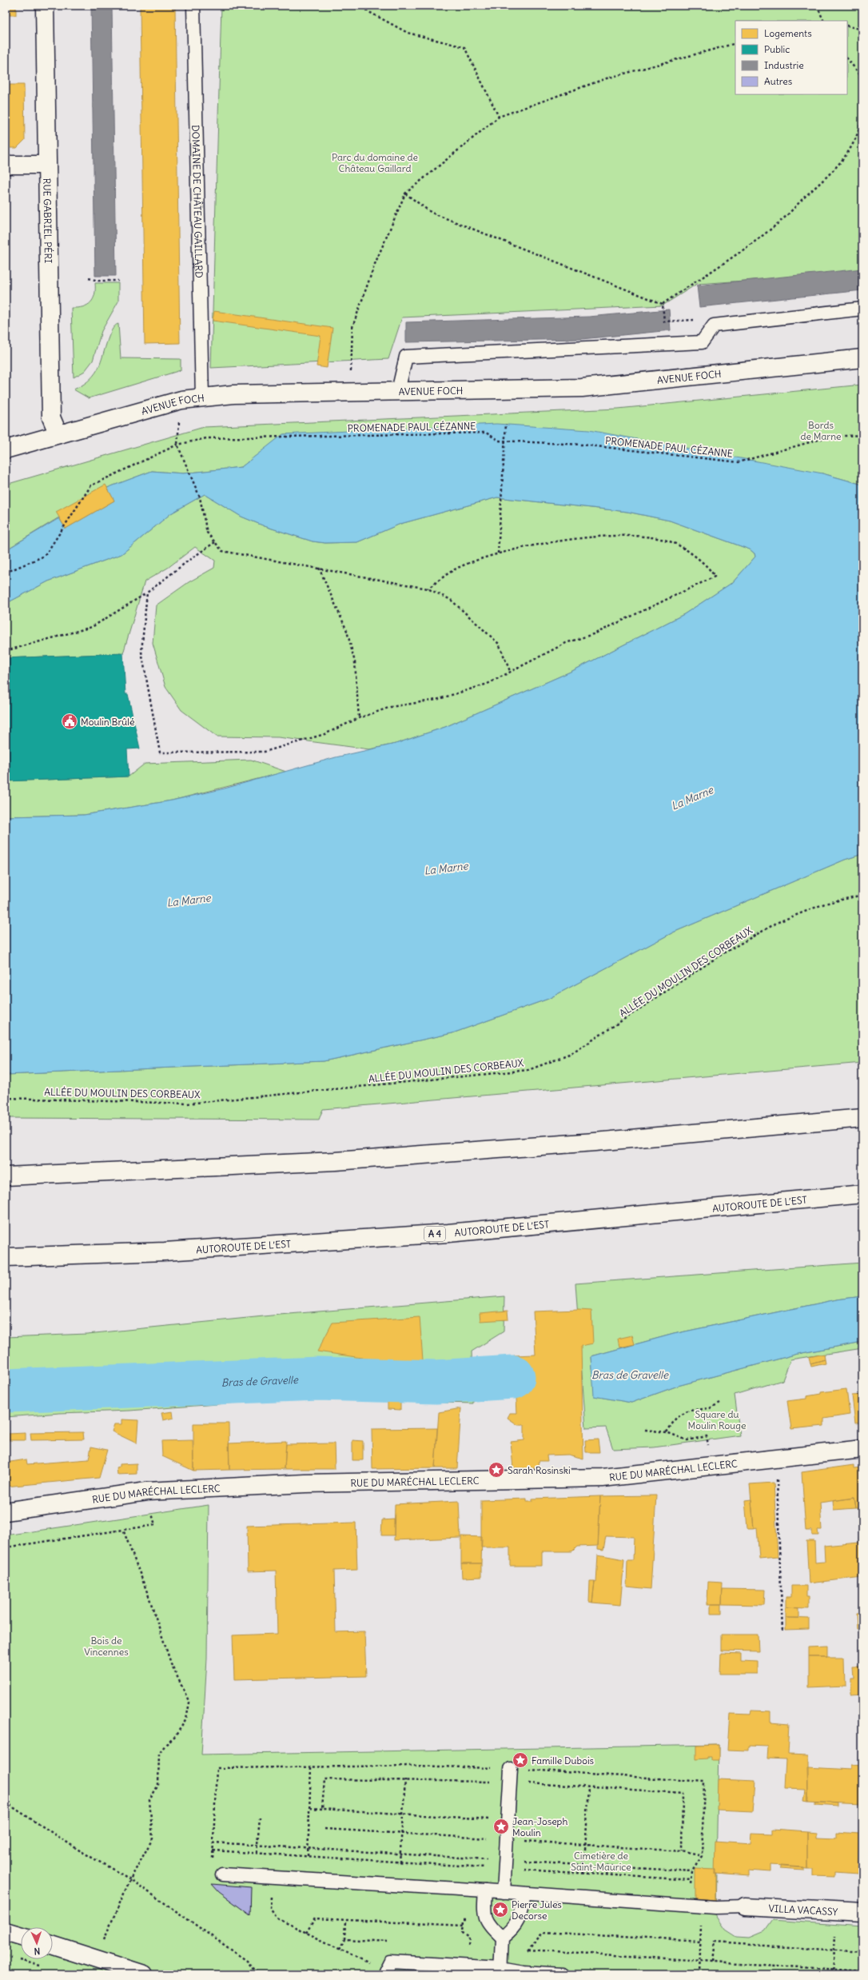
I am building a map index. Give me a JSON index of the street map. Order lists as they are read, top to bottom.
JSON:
{
  "streets": {
    "main road": [
      "RUE GABRIEL PÉRI",
      "AVENUE FOCH",
      "AUTOROUTE DE L’EST",
      "A 4",
      "RUE DU MARÉCHAL LECLERC",
      "VILLA VACASSY"
    ],
    "lane": ["DOMAINE DE CHÂTEAU GAILLARD"],
    "path": ["PROMENADE PAUL CÉZANNE", "ALLÉE DU MOULIN DES CORBEAUX"]
  },
  "crossings": [
    ["DOMAINE DE CHÂTEAU GAILLARD", "AVENUE FOCH"],
    ["RUE GABRIEL PÉRI", "AVENUE FOCH"]
  ],
  "water": ["La Marne", "Bras de Gravelle"],
  "parks": [
    "Parc du domaine de Château Gaillard",
    "Bords de Marne",
    "Square du Moulin Rouge",
    "Bois de Vincennes",
    "Cimetière de Saint-Maurice"
  ],
  "places": {
    "public building": ["Moulin Brûlé"],
    "place": [
      "Sarah Rosinski",
      "Famille Dubois",
      "Jean-Joseph Moulin",
      "Pierre Jules Decorse"
    ]
  },
  "legend": [
    "Logements",
    "Public",
    "Industrie",
    "Autres"
  ],
  "north": "bottom"
}
